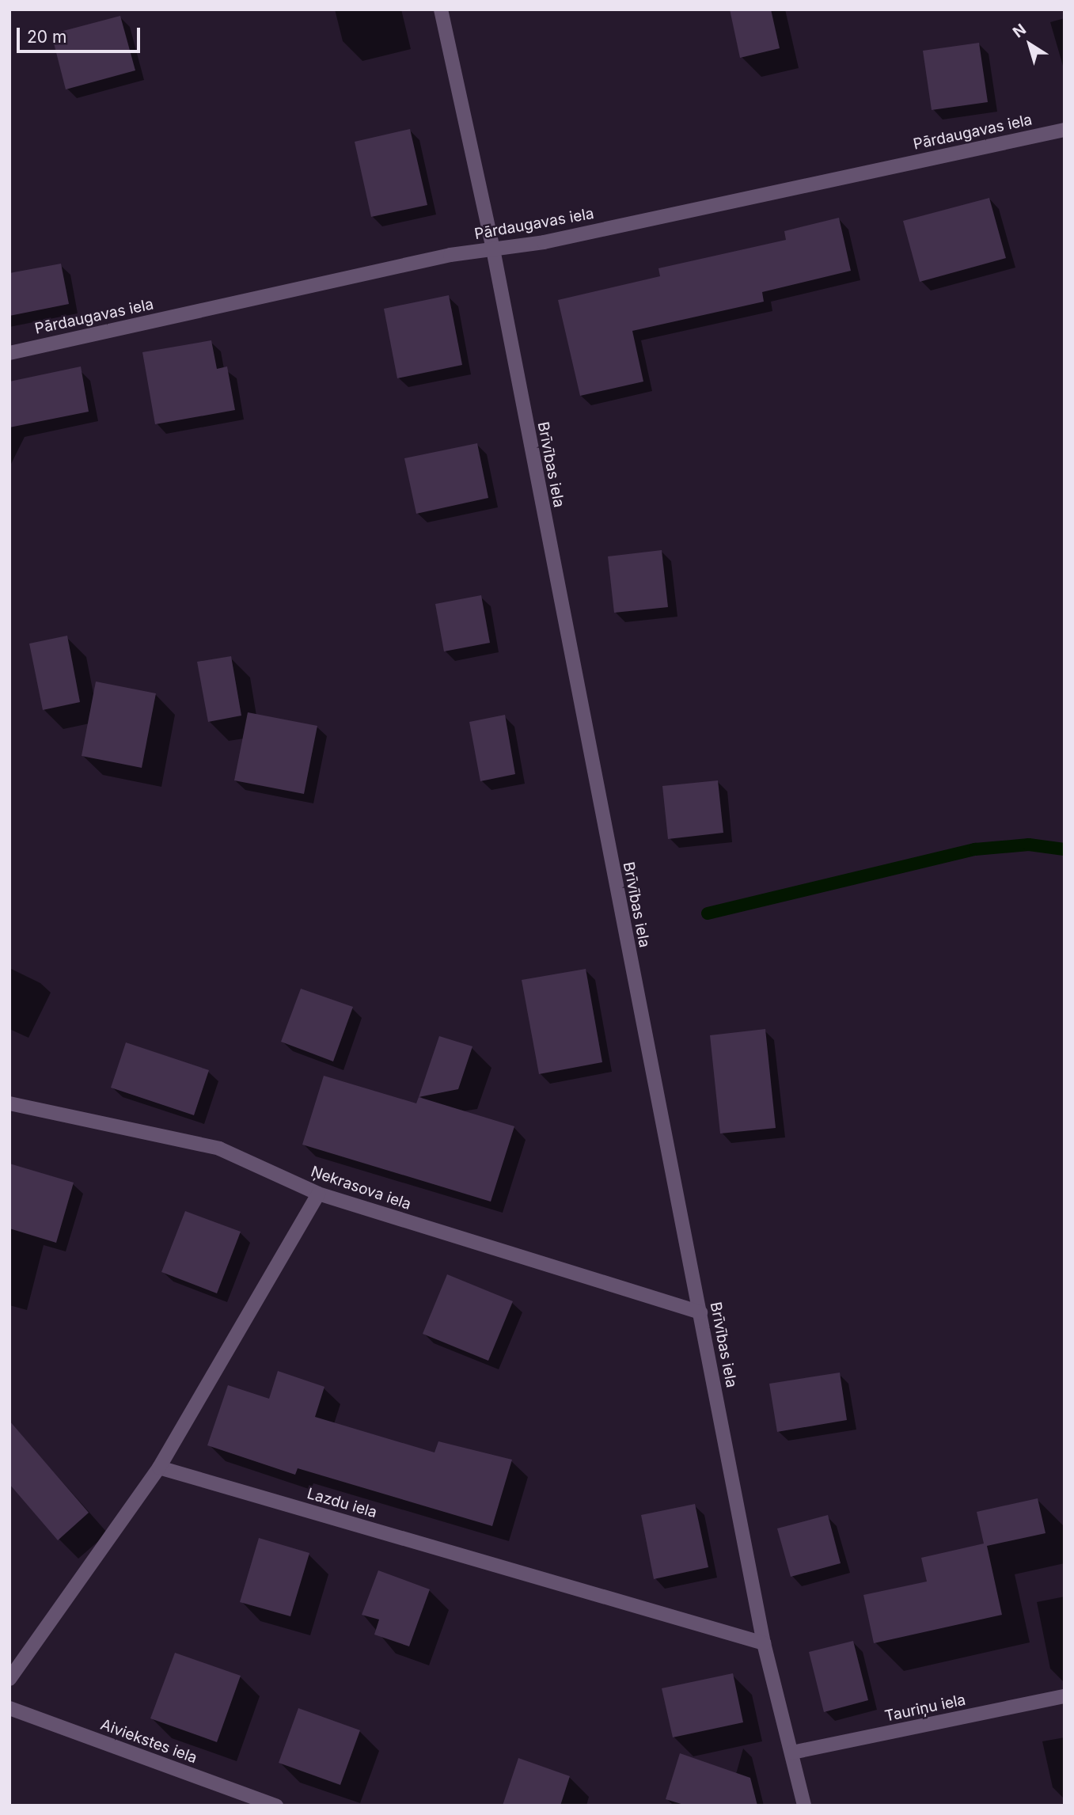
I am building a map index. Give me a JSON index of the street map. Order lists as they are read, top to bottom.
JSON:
{
  "streets": {
    "street": [
      "Pārdaugavas iela",
      "Brīvības iela",
      "Ņekrasova iela",
      "Lazdu iela",
      "Tauriņu iela",
      "Aiviekstes iela"
    ]
  },
  "crossings": [
    ["Pārdaugavas iela", "Brīvības iela"],
    ["Brīvības iela", "Ņekrasova iela"],
    ["Brīvības iela", "Lazdu iela"],
    ["Brīvības iela", "Tauriņu iela"]
  ],
  "scale_bar": "20 m",
  "north": "top left"
}
